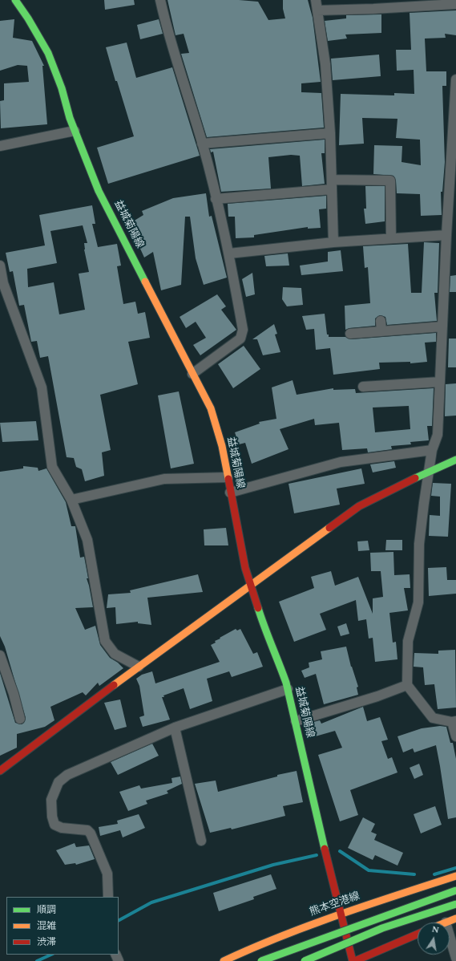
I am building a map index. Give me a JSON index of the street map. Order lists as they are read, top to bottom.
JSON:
{
  "streets": {
    "main road": ["益城菊陽線", "熊本空港線"]
  },
  "crossings": [
    ["益城菊陽線", "熊本空港線"]
  ],
  "legend": ["順調", "混雑", "渋滞"],
  "north": "top"
}
